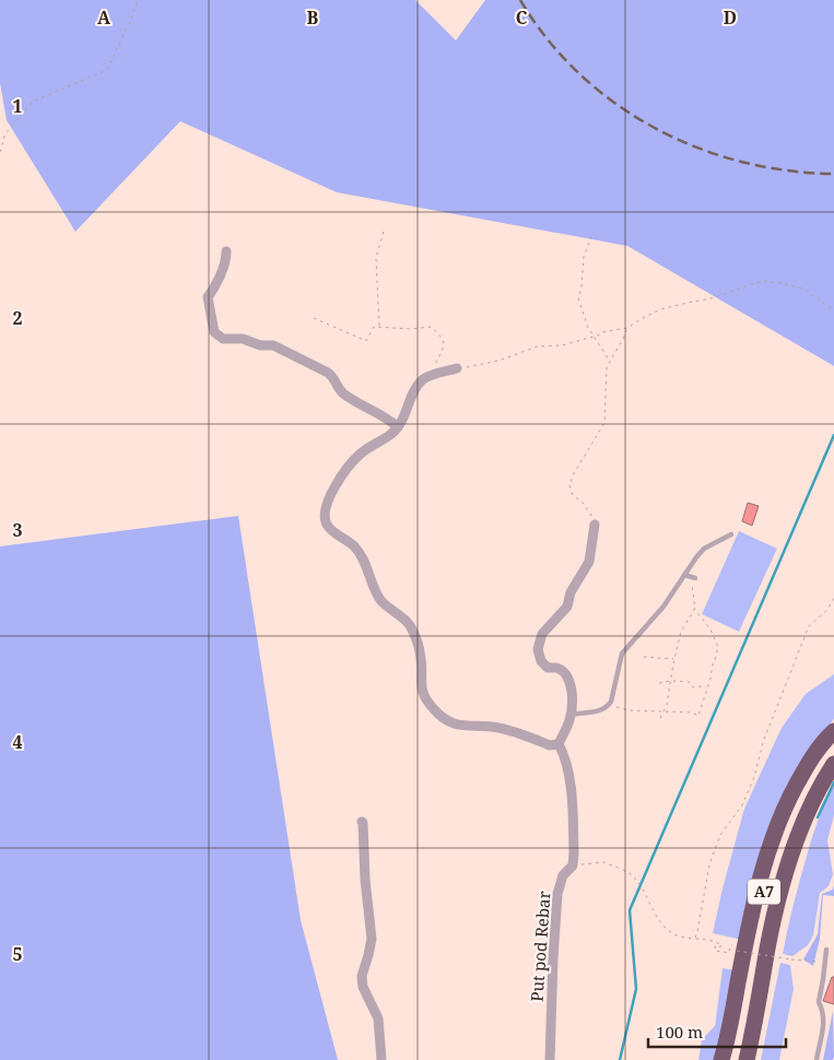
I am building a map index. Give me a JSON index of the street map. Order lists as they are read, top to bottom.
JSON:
{
  "streets": {
    "highway": ["A7"],
    "street": ["Put pod Rebar"]
  },
  "scale_bar": "100 m",
  "grid": {
    "columns": [
      "A",
      "B",
      "C",
      "D"
    ],
    "rows": [
      "1",
      "2",
      "3",
      "4",
      "5"
    ]
  }
}
